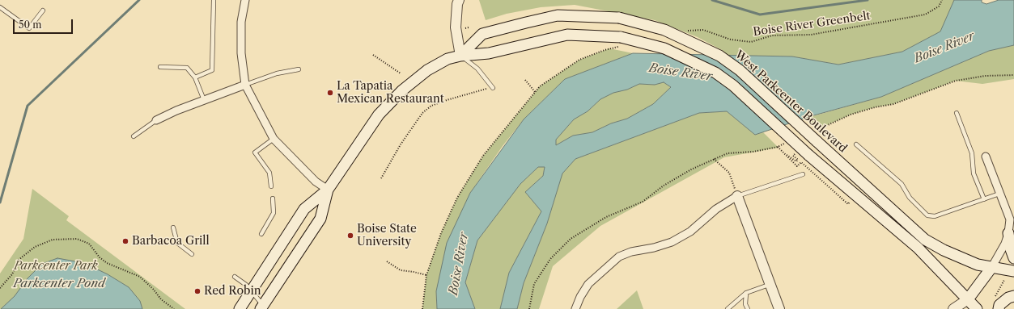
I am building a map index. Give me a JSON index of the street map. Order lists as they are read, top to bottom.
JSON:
{
  "streets": {
    "main road": ["West Parkcenter Boulevard"],
    "path": ["Boise River Greenbelt"]
  },
  "water": ["Boise River", "Parkcenter Pond"],
  "parks": ["Parkcenter Park"],
  "places": [
    "La Tapatia Mexican Restaurant",
    "Boise State University",
    "Barbacoa Grill",
    "Red Robin"
  ],
  "scale_bar": "50 m"
}
